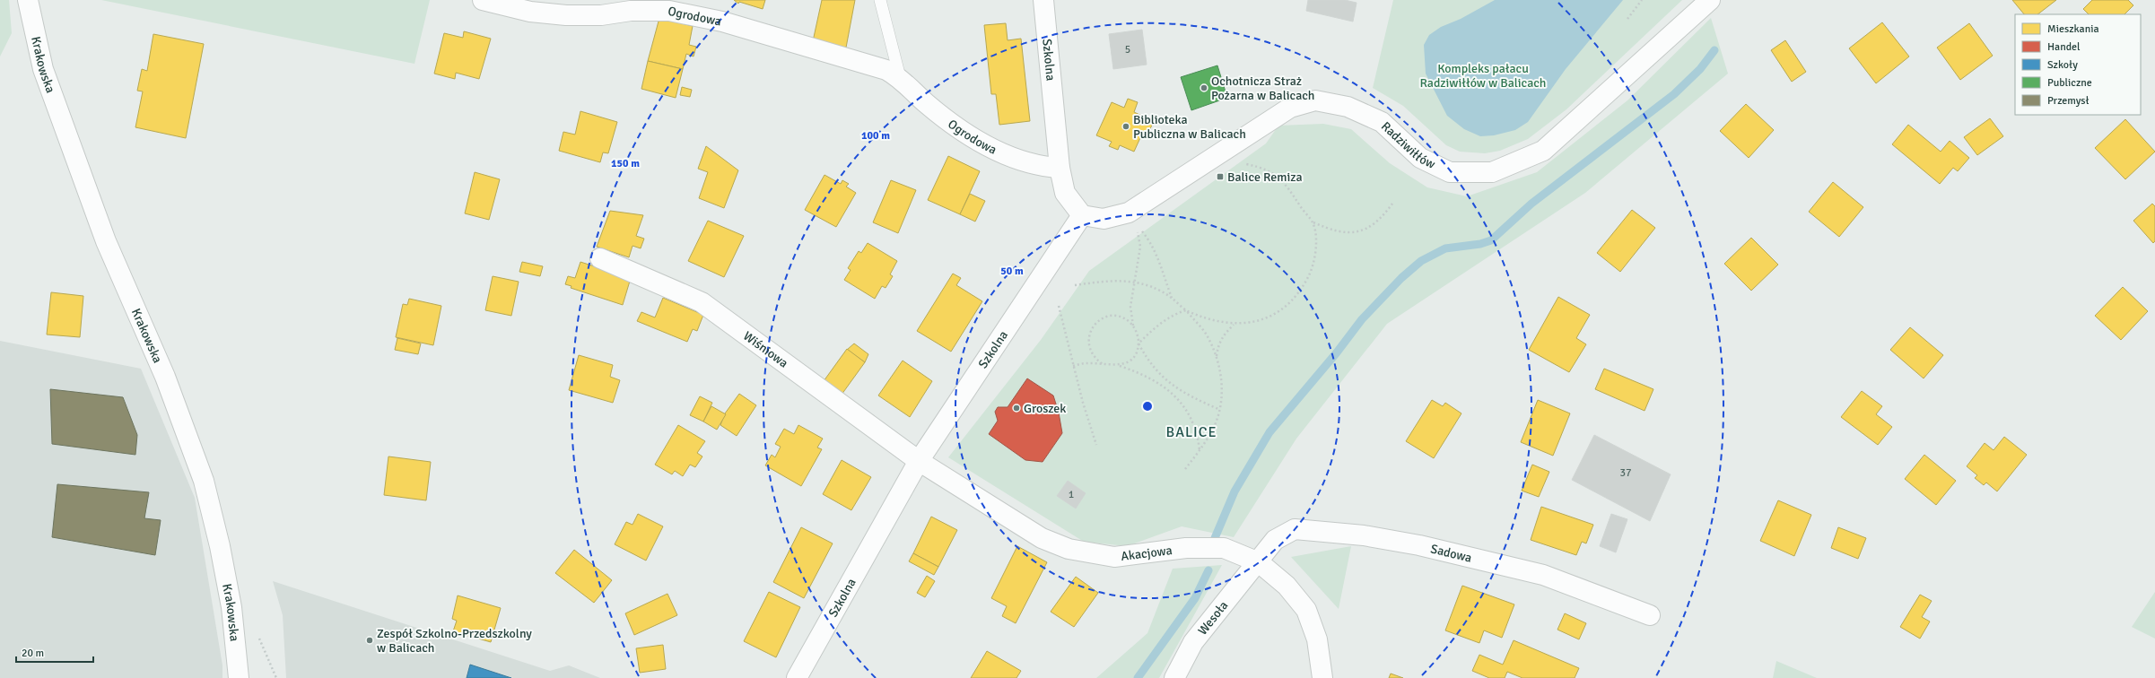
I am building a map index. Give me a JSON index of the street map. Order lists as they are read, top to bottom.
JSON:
{
  "streets": {
    "street": [
      "Ogrodowa",
      "Szkolna",
      "Krakowska",
      "Radziwiłłów",
      "Wiśniowa",
      "Akacjowa",
      "Sadowa",
      "Wesoła"
    ]
  },
  "crossings": [
    ["Ogrodowa", "Szkolna"],
    ["Szkolna", "Radziwiłłów"],
    ["Szkolna", "Wiśniowa"],
    ["Szkolna", "Akacjowa"],
    ["Wiśniowa", "Akacjowa"],
    ["Akacjowa", "Sadowa"],
    ["Akacjowa", "Wesoła"],
    ["Sadowa", "Wesoła"]
  ],
  "districts": ["BALICE"],
  "parks": ["Kompleks pałacu Radziwiłłów w Balicach"],
  "places": {
    "other": [
      "Ochotnicza Straż Pożarna w Balicach",
      "Biblioteka Publiczna w Balicach",
      "Groszek",
      "Zespół Szkolno-Przedszkolny w Balicach"
    ],
    "transit": ["Balice Remiza"]
  },
  "house_numbers": ["5", "37", "1"],
  "legend": [
    "Mieszkania",
    "Handel",
    "Szkoły",
    "Publiczne",
    "Przemysł"
  ],
  "scale_bar": "20 m",
  "rings": ["100 m", "150 m", "50 m"]
}
